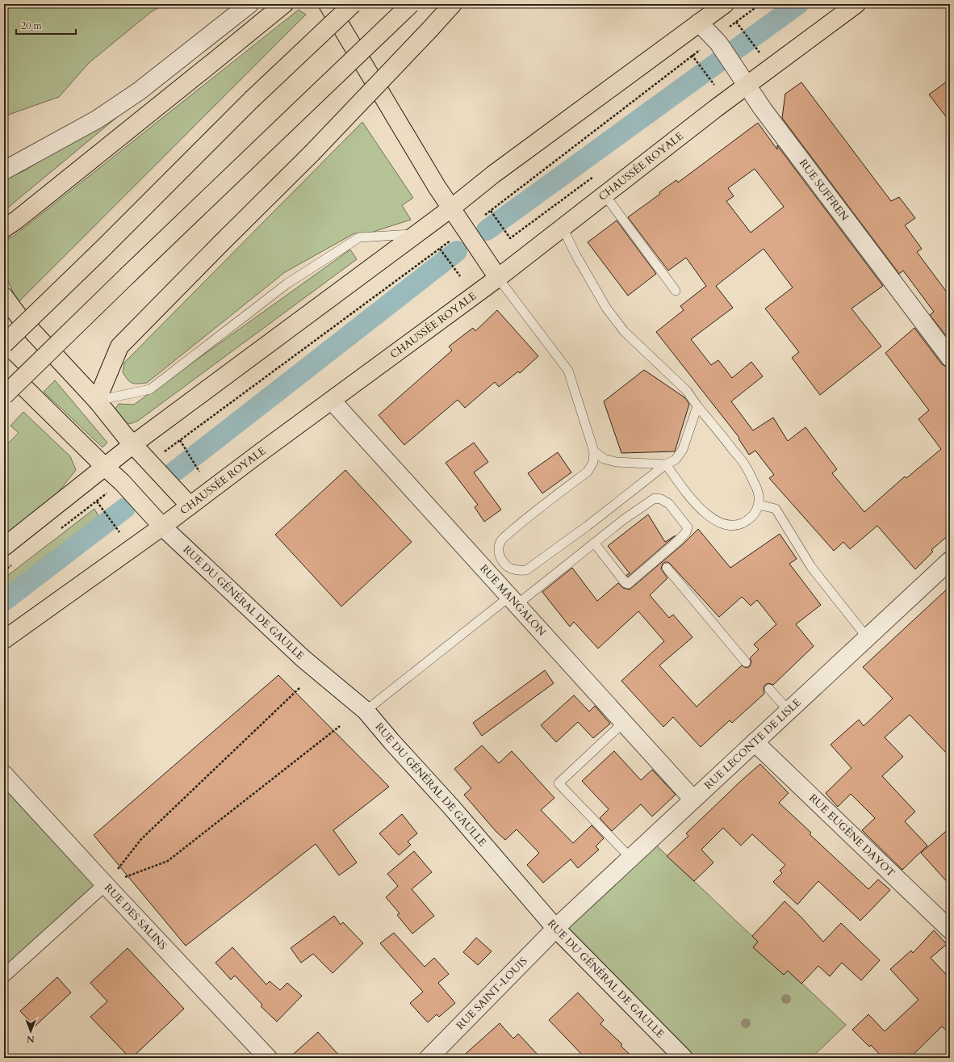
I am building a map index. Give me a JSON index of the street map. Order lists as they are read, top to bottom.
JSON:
{
  "streets": {
    "main road": ["CHAUSSÉE ROYALE"],
    "street": [
      "RUE SUFFREN",
      "RUE MANGALON",
      "RUE DU GÉNÉRAL DE GAULLE",
      "RUE LECONTE DE LISLE",
      "RUE EUGÈNE DAYOT",
      "RUE DES SALINS",
      "RUE SAINT-LOUIS"
    ]
  },
  "crossings": [
    ["CHAUSSÉE ROYALE", "RUE SUFFREN"],
    ["CHAUSSÉE ROYALE", "RUE MANGALON"],
    ["CHAUSSÉE ROYALE", "RUE DU GÉNÉRAL DE GAULLE"],
    ["RUE MANGALON", "RUE LECONTE DE LISLE"],
    ["RUE DU GÉNÉRAL DE GAULLE", "RUE LECONTE DE LISLE"],
    ["RUE DU GÉNÉRAL DE GAULLE", "RUE SAINT-LOUIS"],
    ["RUE LECONTE DE LISLE", "RUE EUGÈNE DAYOT"],
    ["RUE LECONTE DE LISLE", "RUE SAINT-LOUIS"]
  ],
  "scale_bar": "20 m",
  "north": "bottom"
}
